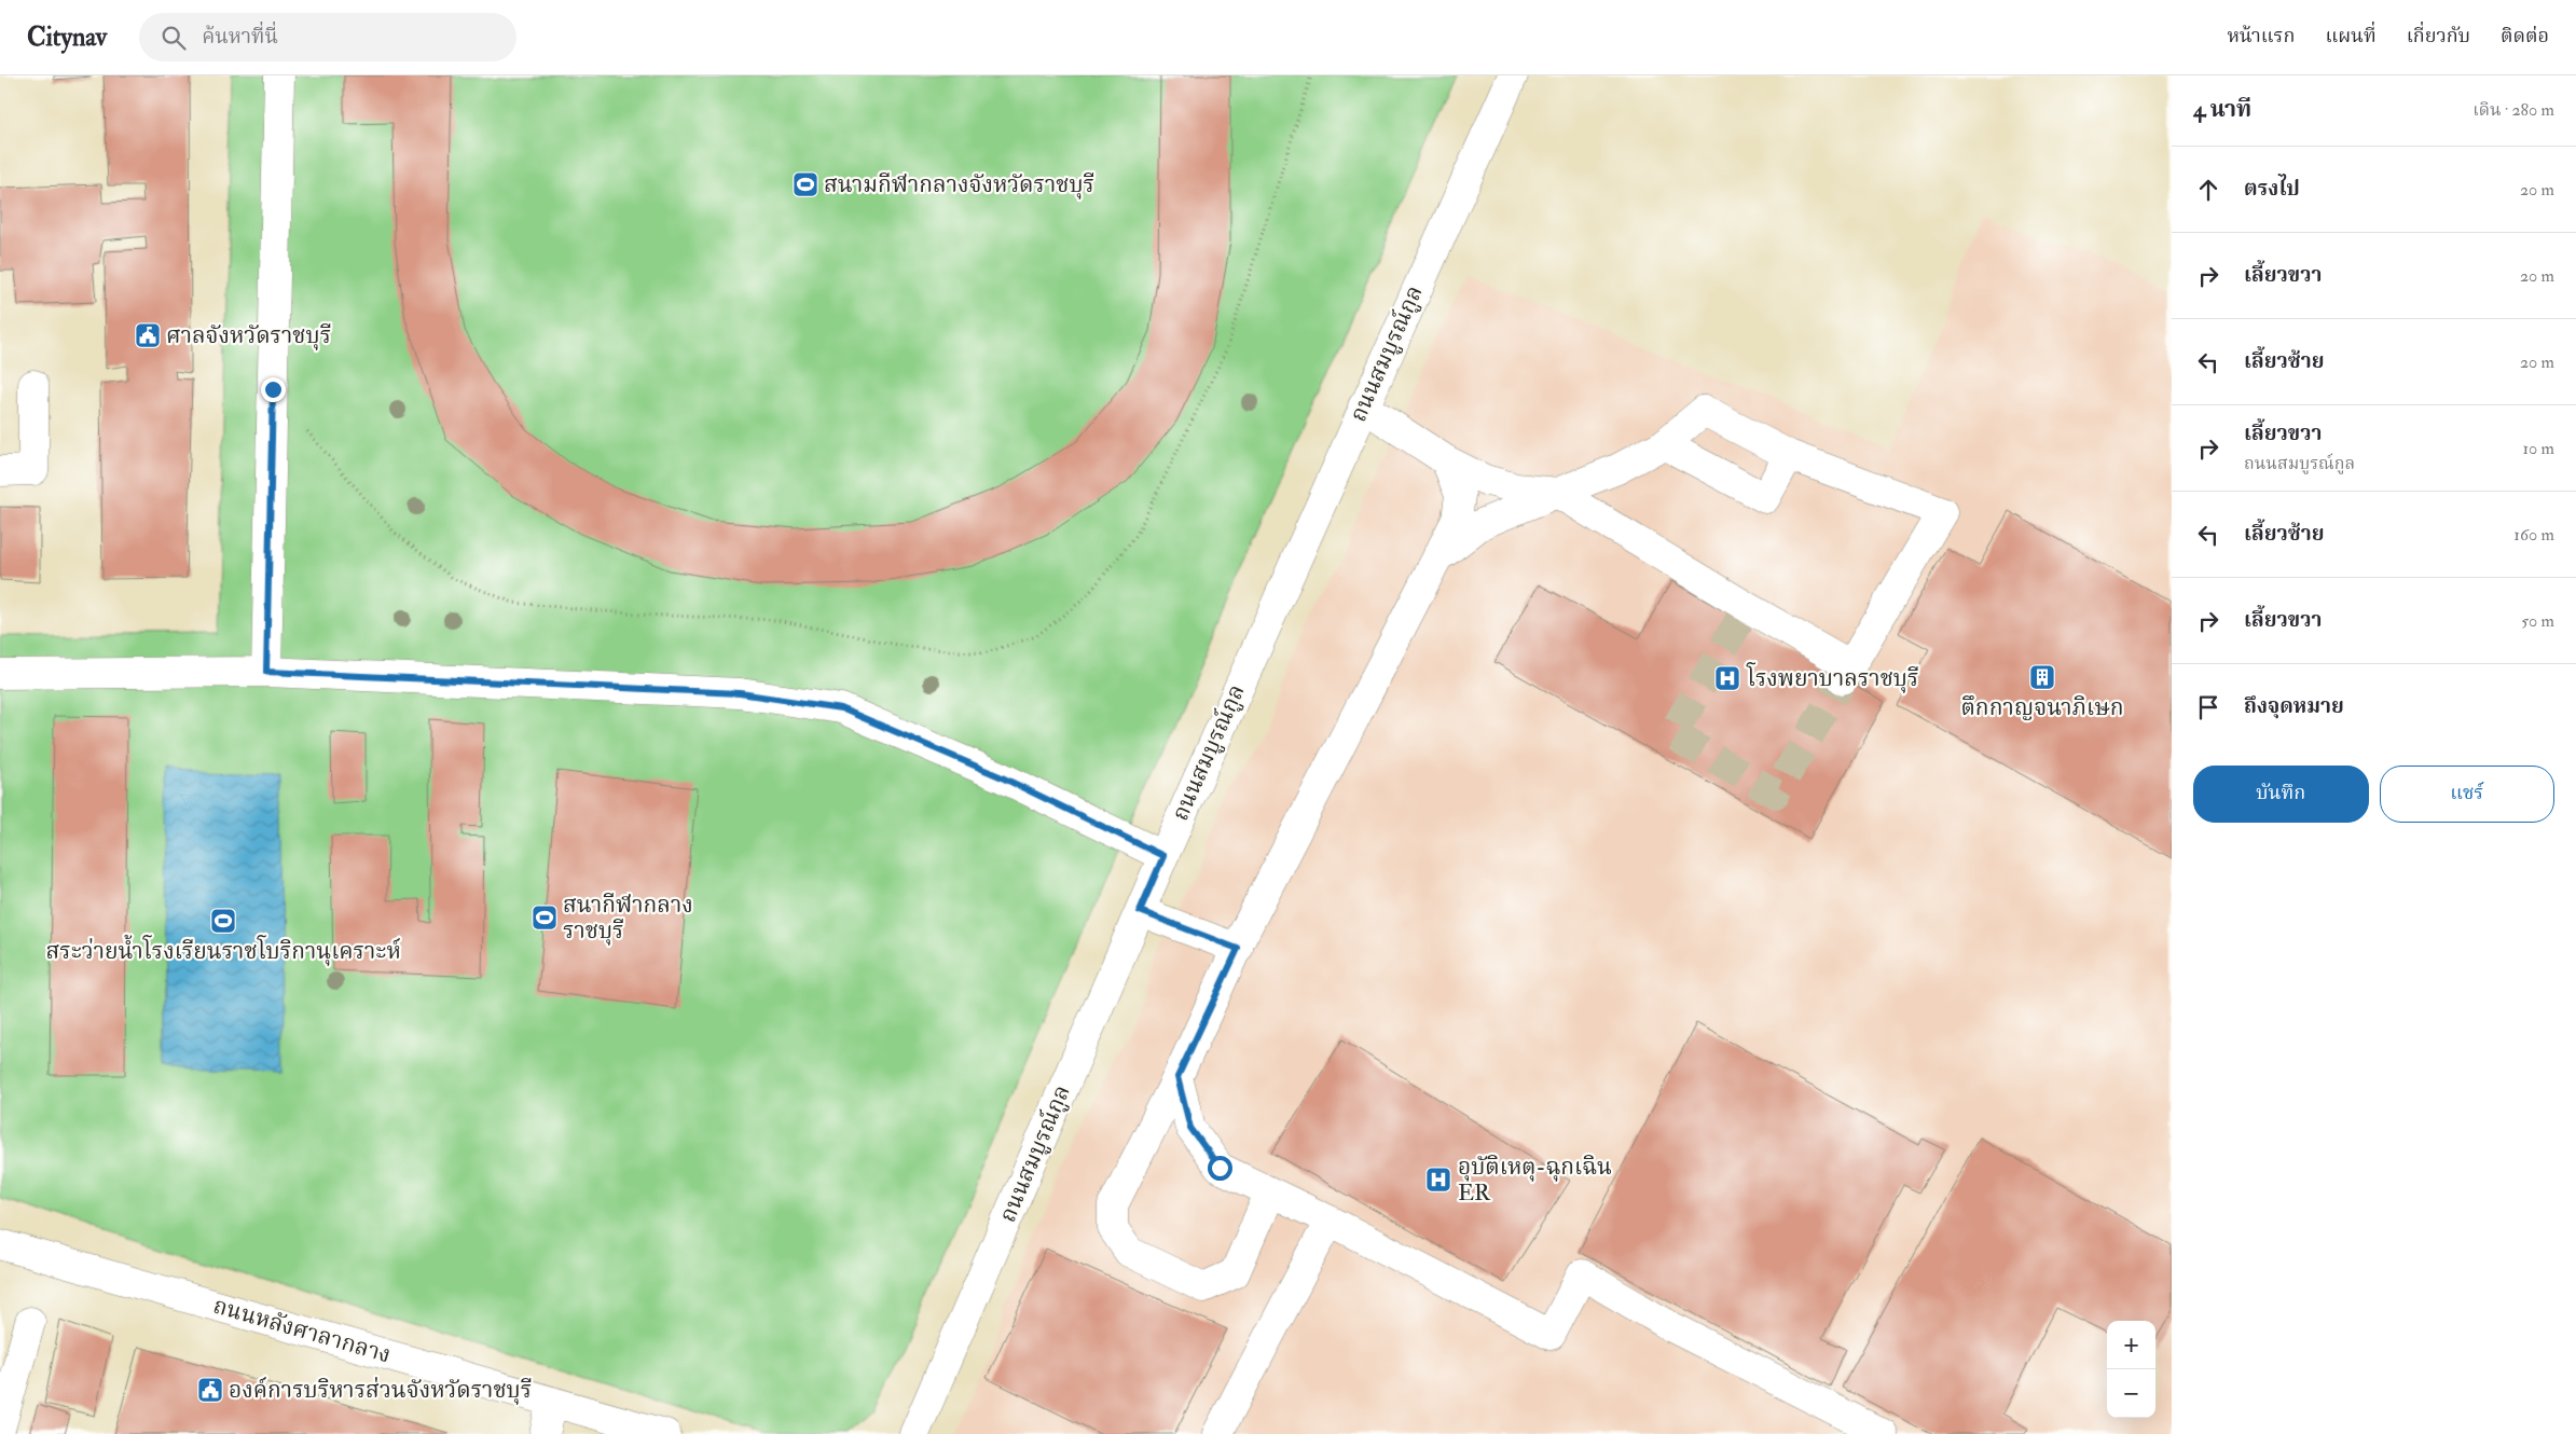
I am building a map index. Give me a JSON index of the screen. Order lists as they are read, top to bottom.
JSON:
{
  "streets": {
    "street": ["ถนนสมบูรณ์กูล", "ถนนหลังศาลากลาง"]
  },
  "places": {
    "sports": ["สนามกีฬากลางจังหวัดราชบุรี", "สนากีฬากลาง ราชบุรี", "สระว่ายน้ำโรงเรียนราชโบริกานุเคราะห์"],
    "public building": ["ศาลจังหวัดราชบุรี", "องค์การบริหารส่วนจังหวัดราชบุรี"],
    "building": ["ตึกกาญจนาภิเษก"],
    "hospital": ["โรงพยาบาลราชบุรี", "อุบัติเหตุ-ฉุกเฉิน ER"]
  },
  "page": {
    "header": "Citynav",
    "search": "ค้นหาที่นี่",
    "nav": [
      "หน้าแรก",
      "แผนที่",
      "เกี่ยวกับ",
      "ติดต่อ"
    ],
    "heading": ["4 นาที", "เดิน · 280 m"],
    "list": [
      ["ตรงไป", "20 m"],
      ["เลี้ยวขวา", "20 m"],
      ["เลี้ยวซ้าย", "20 m"],
      ["เลี้ยวขวา", "ถนนสมบูรณ์กูล", "10 m"],
      ["เลี้ยวซ้าย", "160 m"],
      ["เลี้ยวขวา", "50 m"],
      "ถึงจุดหมาย"
    ],
    "buttons": ["บันทึก", "แชร์"],
    "map_buttons": ["+", "−"]
  }
}
